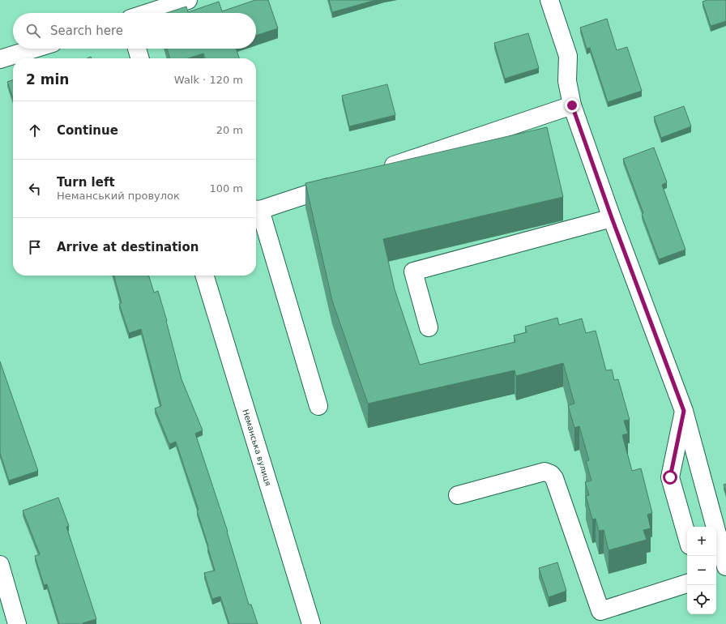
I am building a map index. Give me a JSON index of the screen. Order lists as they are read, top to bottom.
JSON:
{
  "streets": {
    "street": ["Неманська вулиця"]
  },
  "page": {
    "search": "Search here",
    "heading": ["2 min", "Walk · 120 m"],
    "list": [
      ["Continue", "20 m"],
      ["Turn left", "Неманський провулок", "100 m"],
      "Arrive at destination"
    ],
    "map_buttons": ["+", "−"]
  }
}
